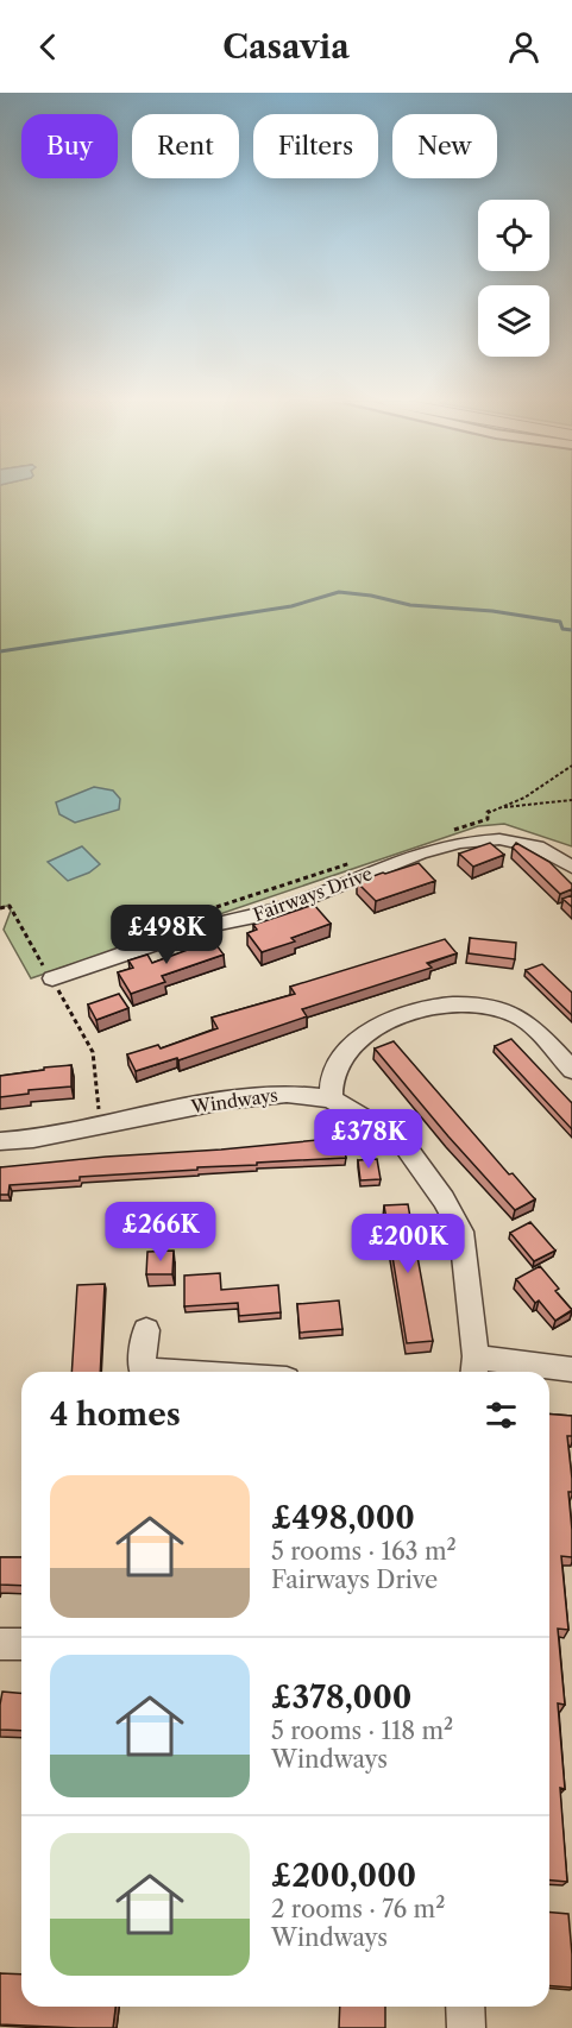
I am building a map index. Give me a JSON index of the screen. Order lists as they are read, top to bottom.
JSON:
{
  "streets": {
    "street": ["Fairways Drive", "Windways"]
  },
  "page": {
    "header": "Casavia",
    "chip": [
      "Buy",
      "Rent",
      "Filters",
      "New"
    ],
    "price": [
      "£498K",
      "£378K",
      "£266K",
      "£200K"
    ],
    "heading": "4 homes",
    "list": [
      {
        "name": "£498,000",
        "note": "5 rooms · 163 m² · Fairways Drive"
      },
      {
        "name": "£378,000",
        "note": "5 rooms · 118 m² · Windways"
      },
      {
        "name": "£200,000",
        "note": "2 rooms · 76 m² · Windways"
      }
    ]
  }
}
